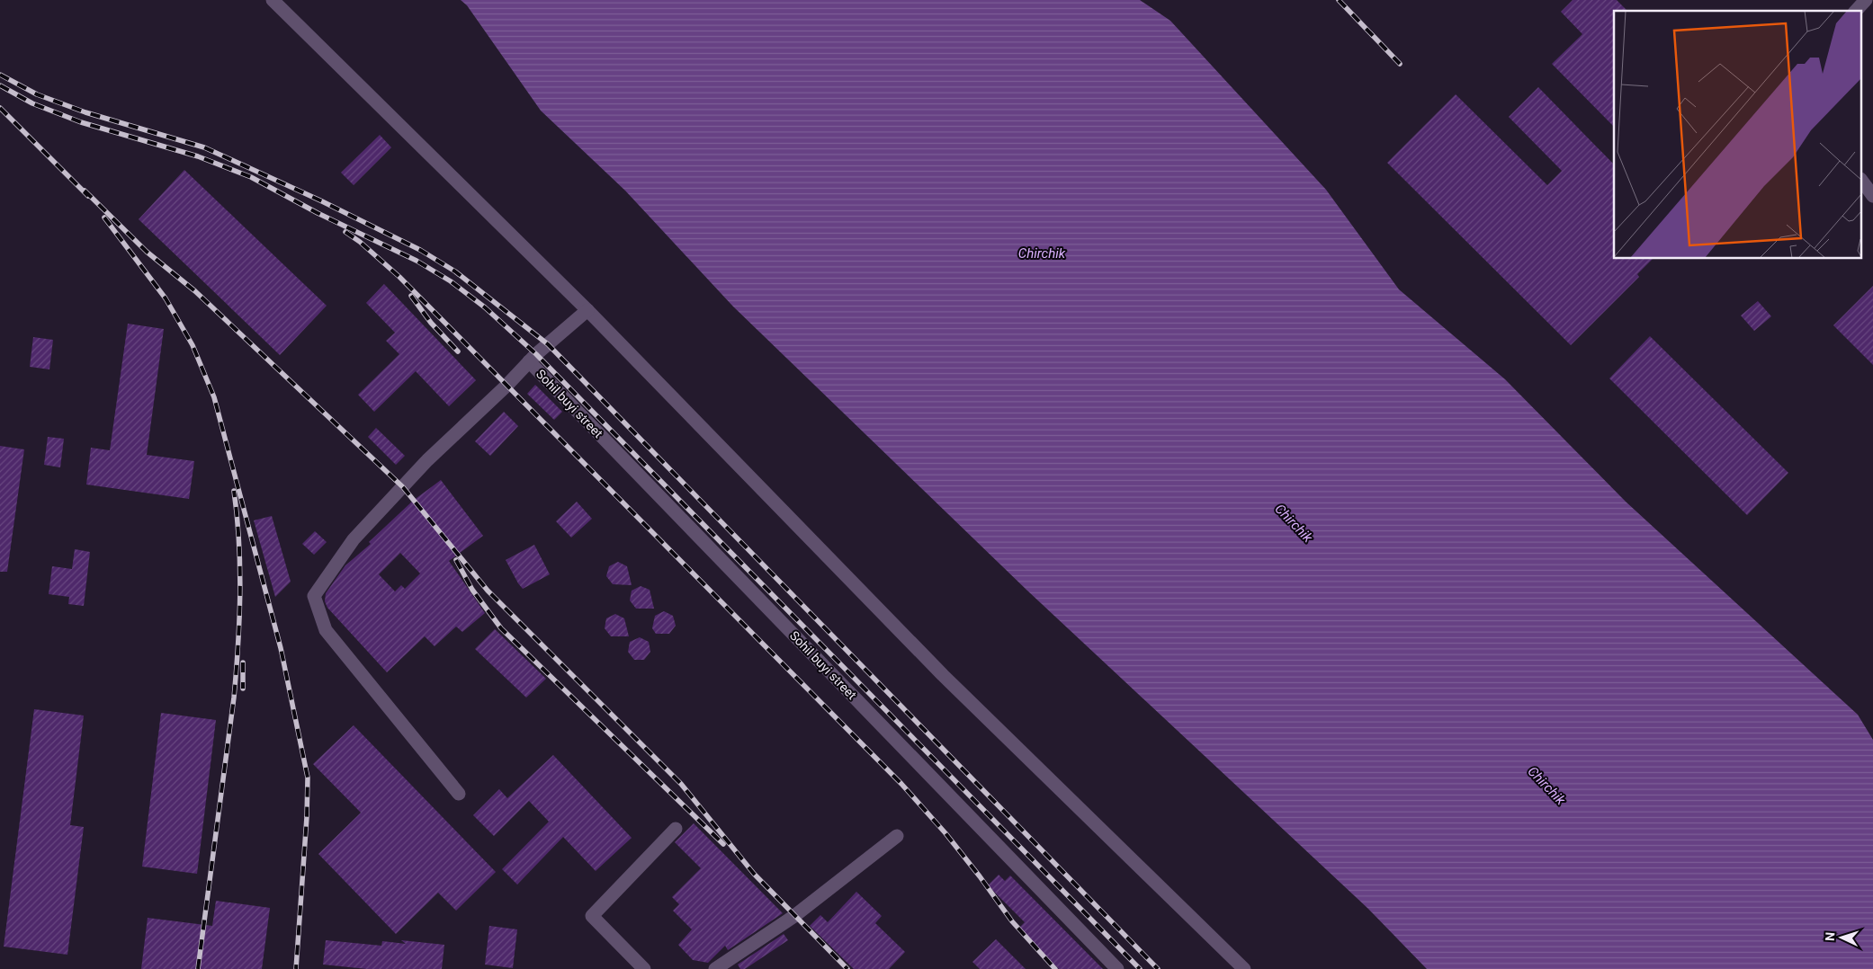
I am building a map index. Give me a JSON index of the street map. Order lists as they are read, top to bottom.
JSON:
{
  "streets": {
    "street": ["Sohil buyi street"]
  },
  "water": ["Chirchik"],
  "north": "left"
}
